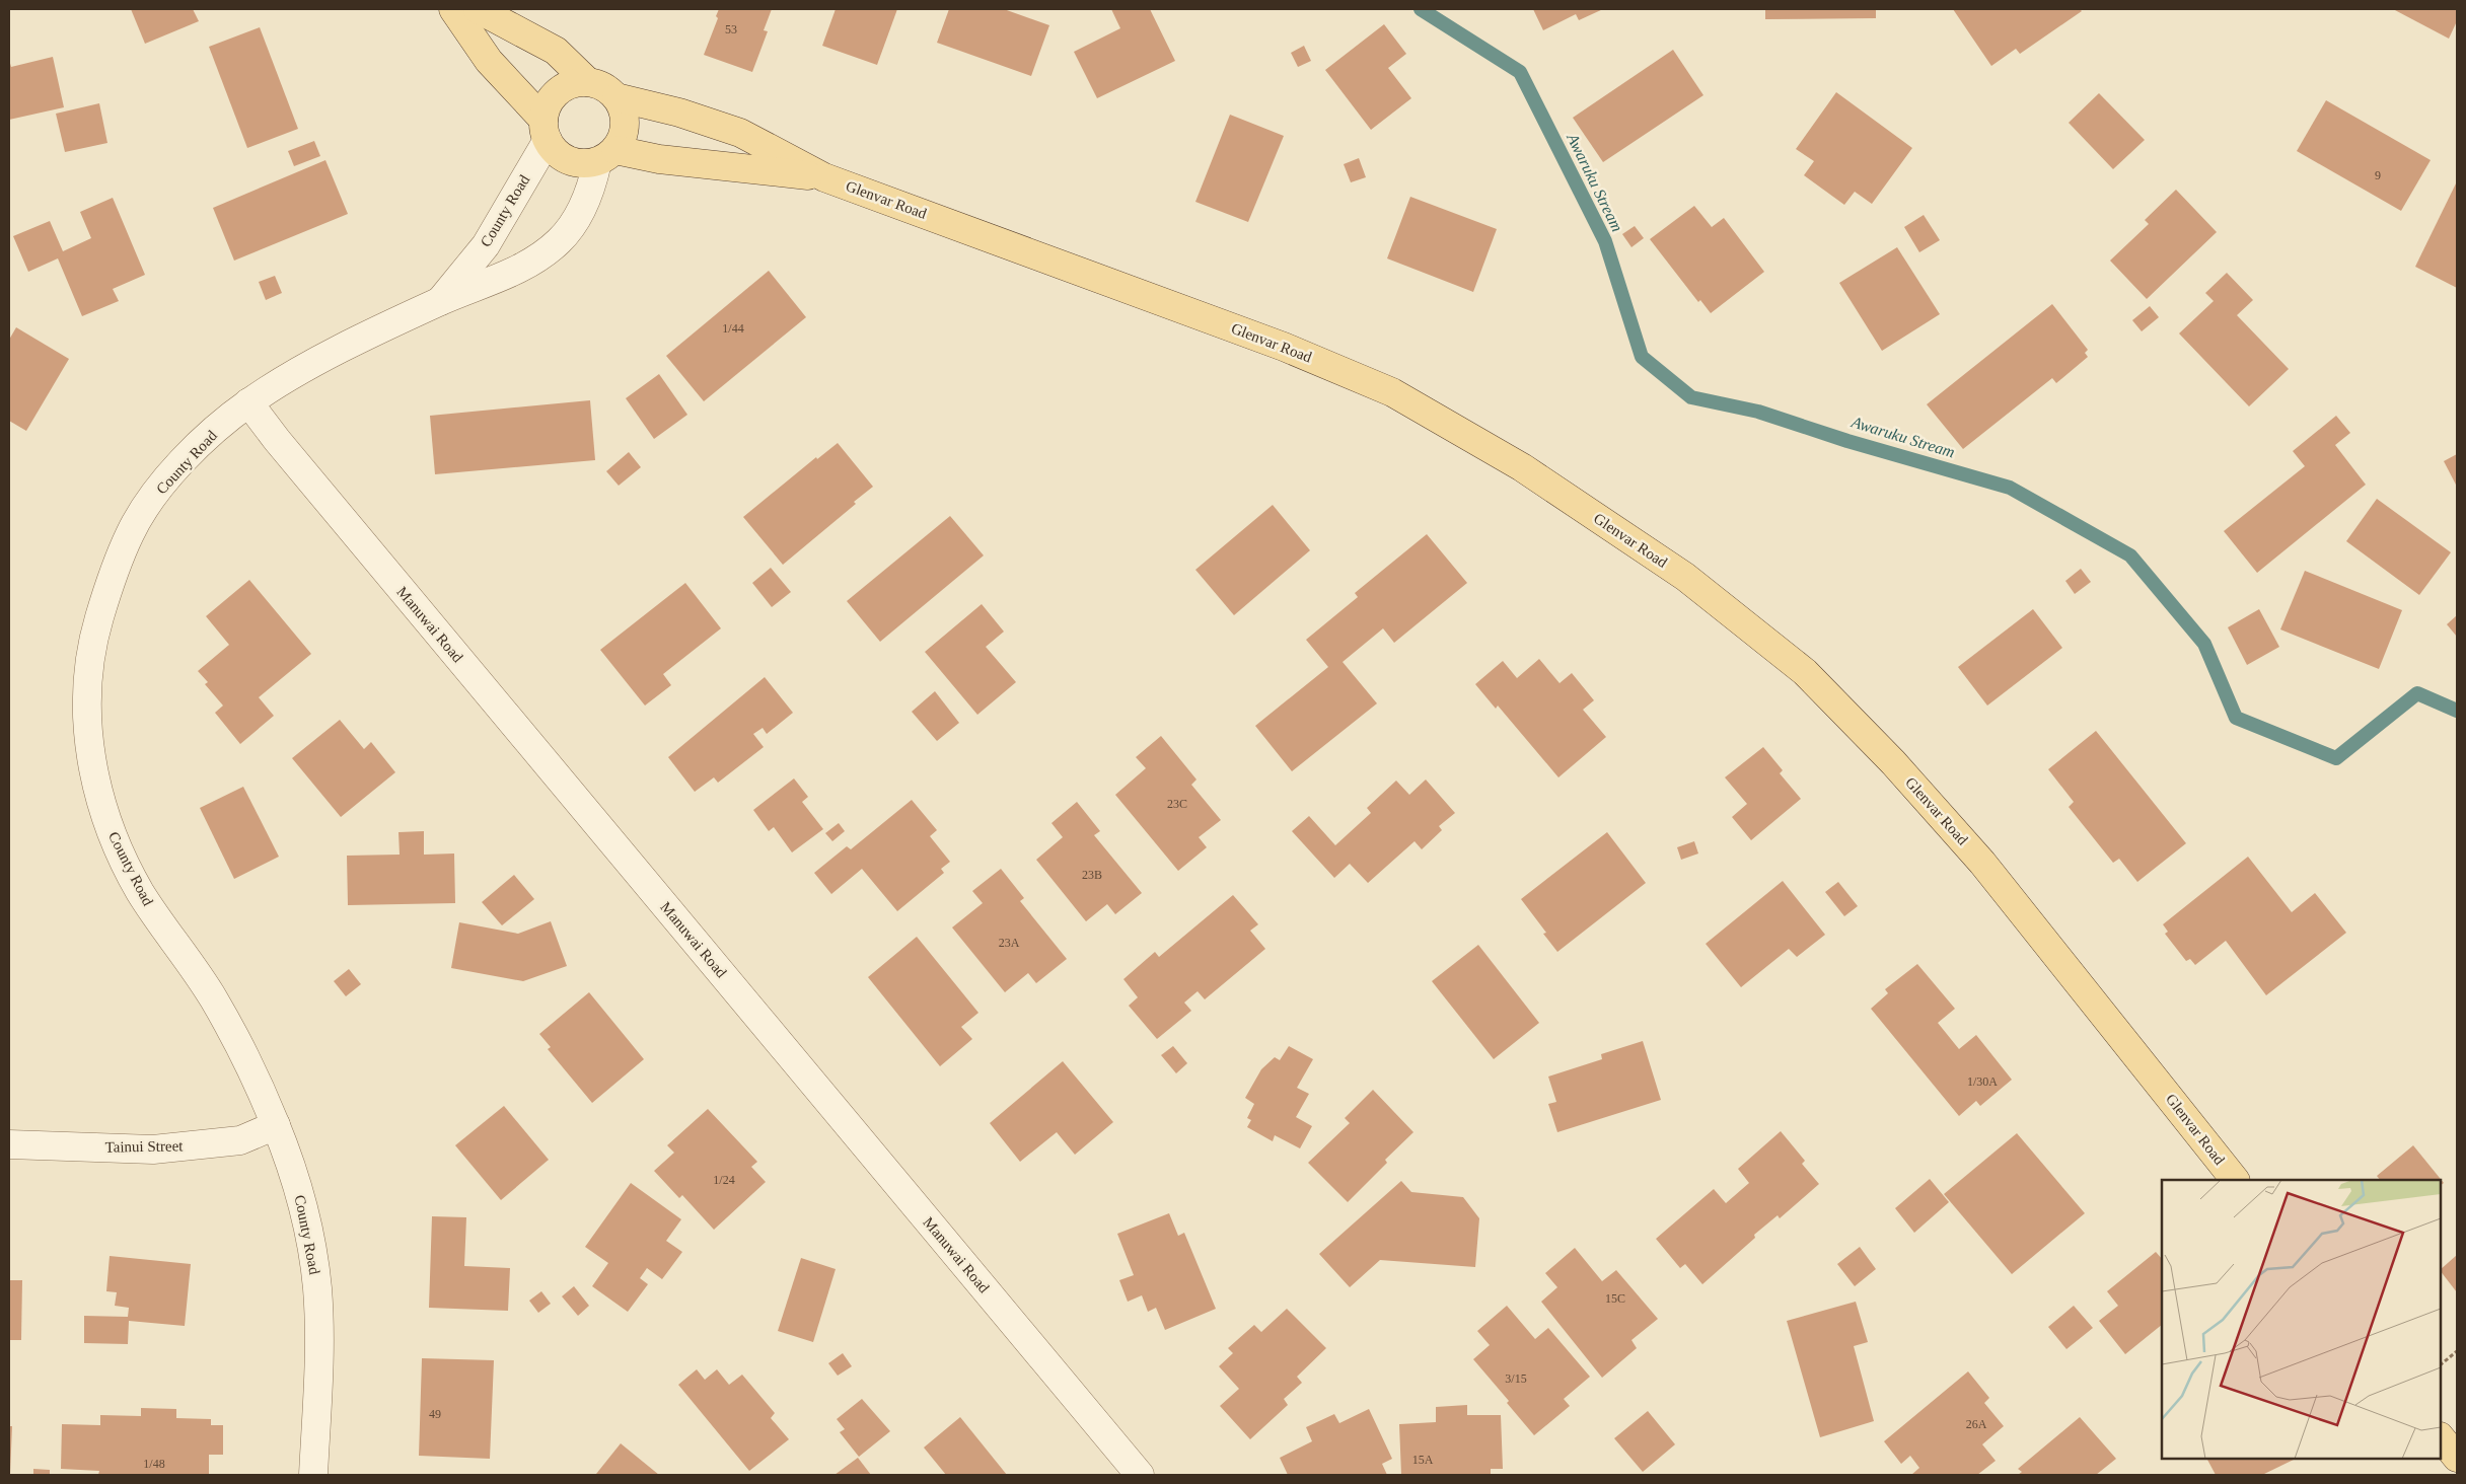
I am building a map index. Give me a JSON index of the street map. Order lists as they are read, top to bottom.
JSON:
{
  "streets": {
    "main road": ["Glenvar Road"],
    "street": ["County Road", "Manuwai Road", "Tainui Street"]
  },
  "crossings": [
    ["Glenvar Road", "County Road"],
    ["County Road", "Manuwai Road"],
    ["County Road", "Tainui Street"]
  ],
  "water": ["Awaruku Stream"],
  "house_numbers": [
    "53",
    "9",
    "1/44",
    "23C",
    "23B",
    "23A",
    "1/30A",
    "1/24",
    "15C",
    "3/15",
    "49",
    "26A",
    "15A",
    "1/48"
  ]
}
